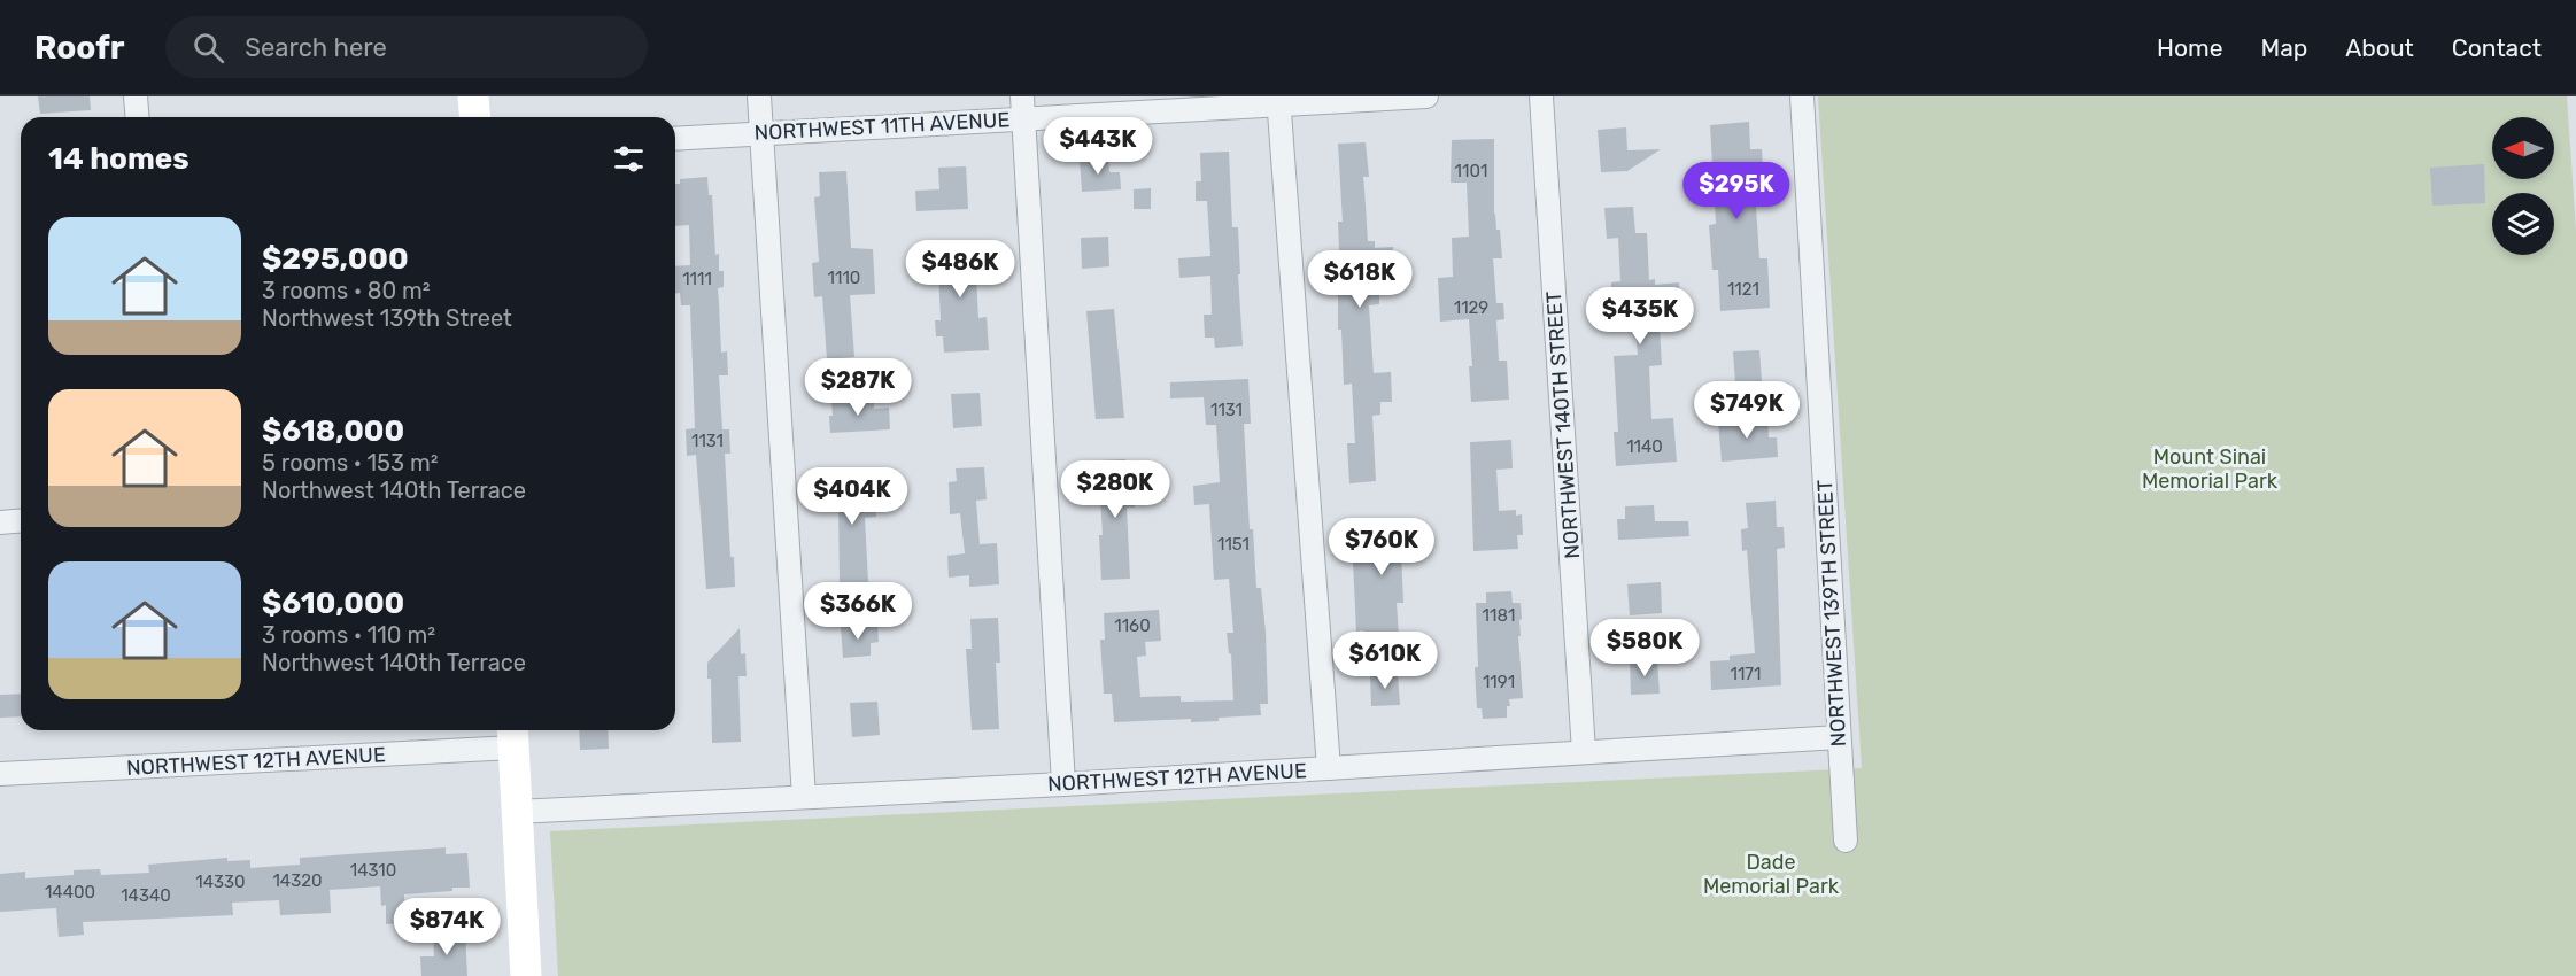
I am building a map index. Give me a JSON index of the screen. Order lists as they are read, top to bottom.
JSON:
{
  "streets": {
    "street": [
      "NORTHWEST 11TH AVENUE",
      "NORTHWEST 140TH STREET",
      "NORTHWEST 139TH STREET",
      "NORTHWEST 12TH AVENUE"
    ]
  },
  "crossings": [
    ["NORTHWEST 140TH STREET", "NORTHWEST 12TH AVENUE"],
    ["NORTHWEST 139TH STREET", "NORTHWEST 12TH AVENUE"]
  ],
  "parks": ["Mount Sinai Memorial Park", "Dade Memorial Park"],
  "house_numbers": [
    "1101",
    "1110",
    "1111",
    "1121",
    "1129",
    "1131",
    "1131",
    "1140",
    "1151",
    "1181",
    "1160",
    "1171",
    "1191",
    "14310",
    "14320",
    "14330",
    "14400",
    "14340"
  ],
  "north": "left",
  "page": {
    "header": "Roofr",
    "search": "Search here",
    "nav": [
      "Home",
      "Map",
      "About",
      "Contact"
    ],
    "price": [
      "$443K",
      "$295K",
      "$486K",
      "$618K",
      "$435K",
      "$287K",
      "$749K",
      "$280K",
      "$404K",
      "$760K",
      "$366K",
      "$580K",
      "$610K",
      "$874K"
    ],
    "heading": "14 homes",
    "list": [
      {
        "name": "$295,000",
        "note": "3 rooms · 80 m² · Northwest 139th Street"
      },
      {
        "name": "$618,000",
        "note": "5 rooms · 153 m² · Northwest 140th Terrace"
      },
      {
        "name": "$610,000",
        "note": "3 rooms · 110 m² · Northwest 140th Terrace"
      }
    ]
  }
}
